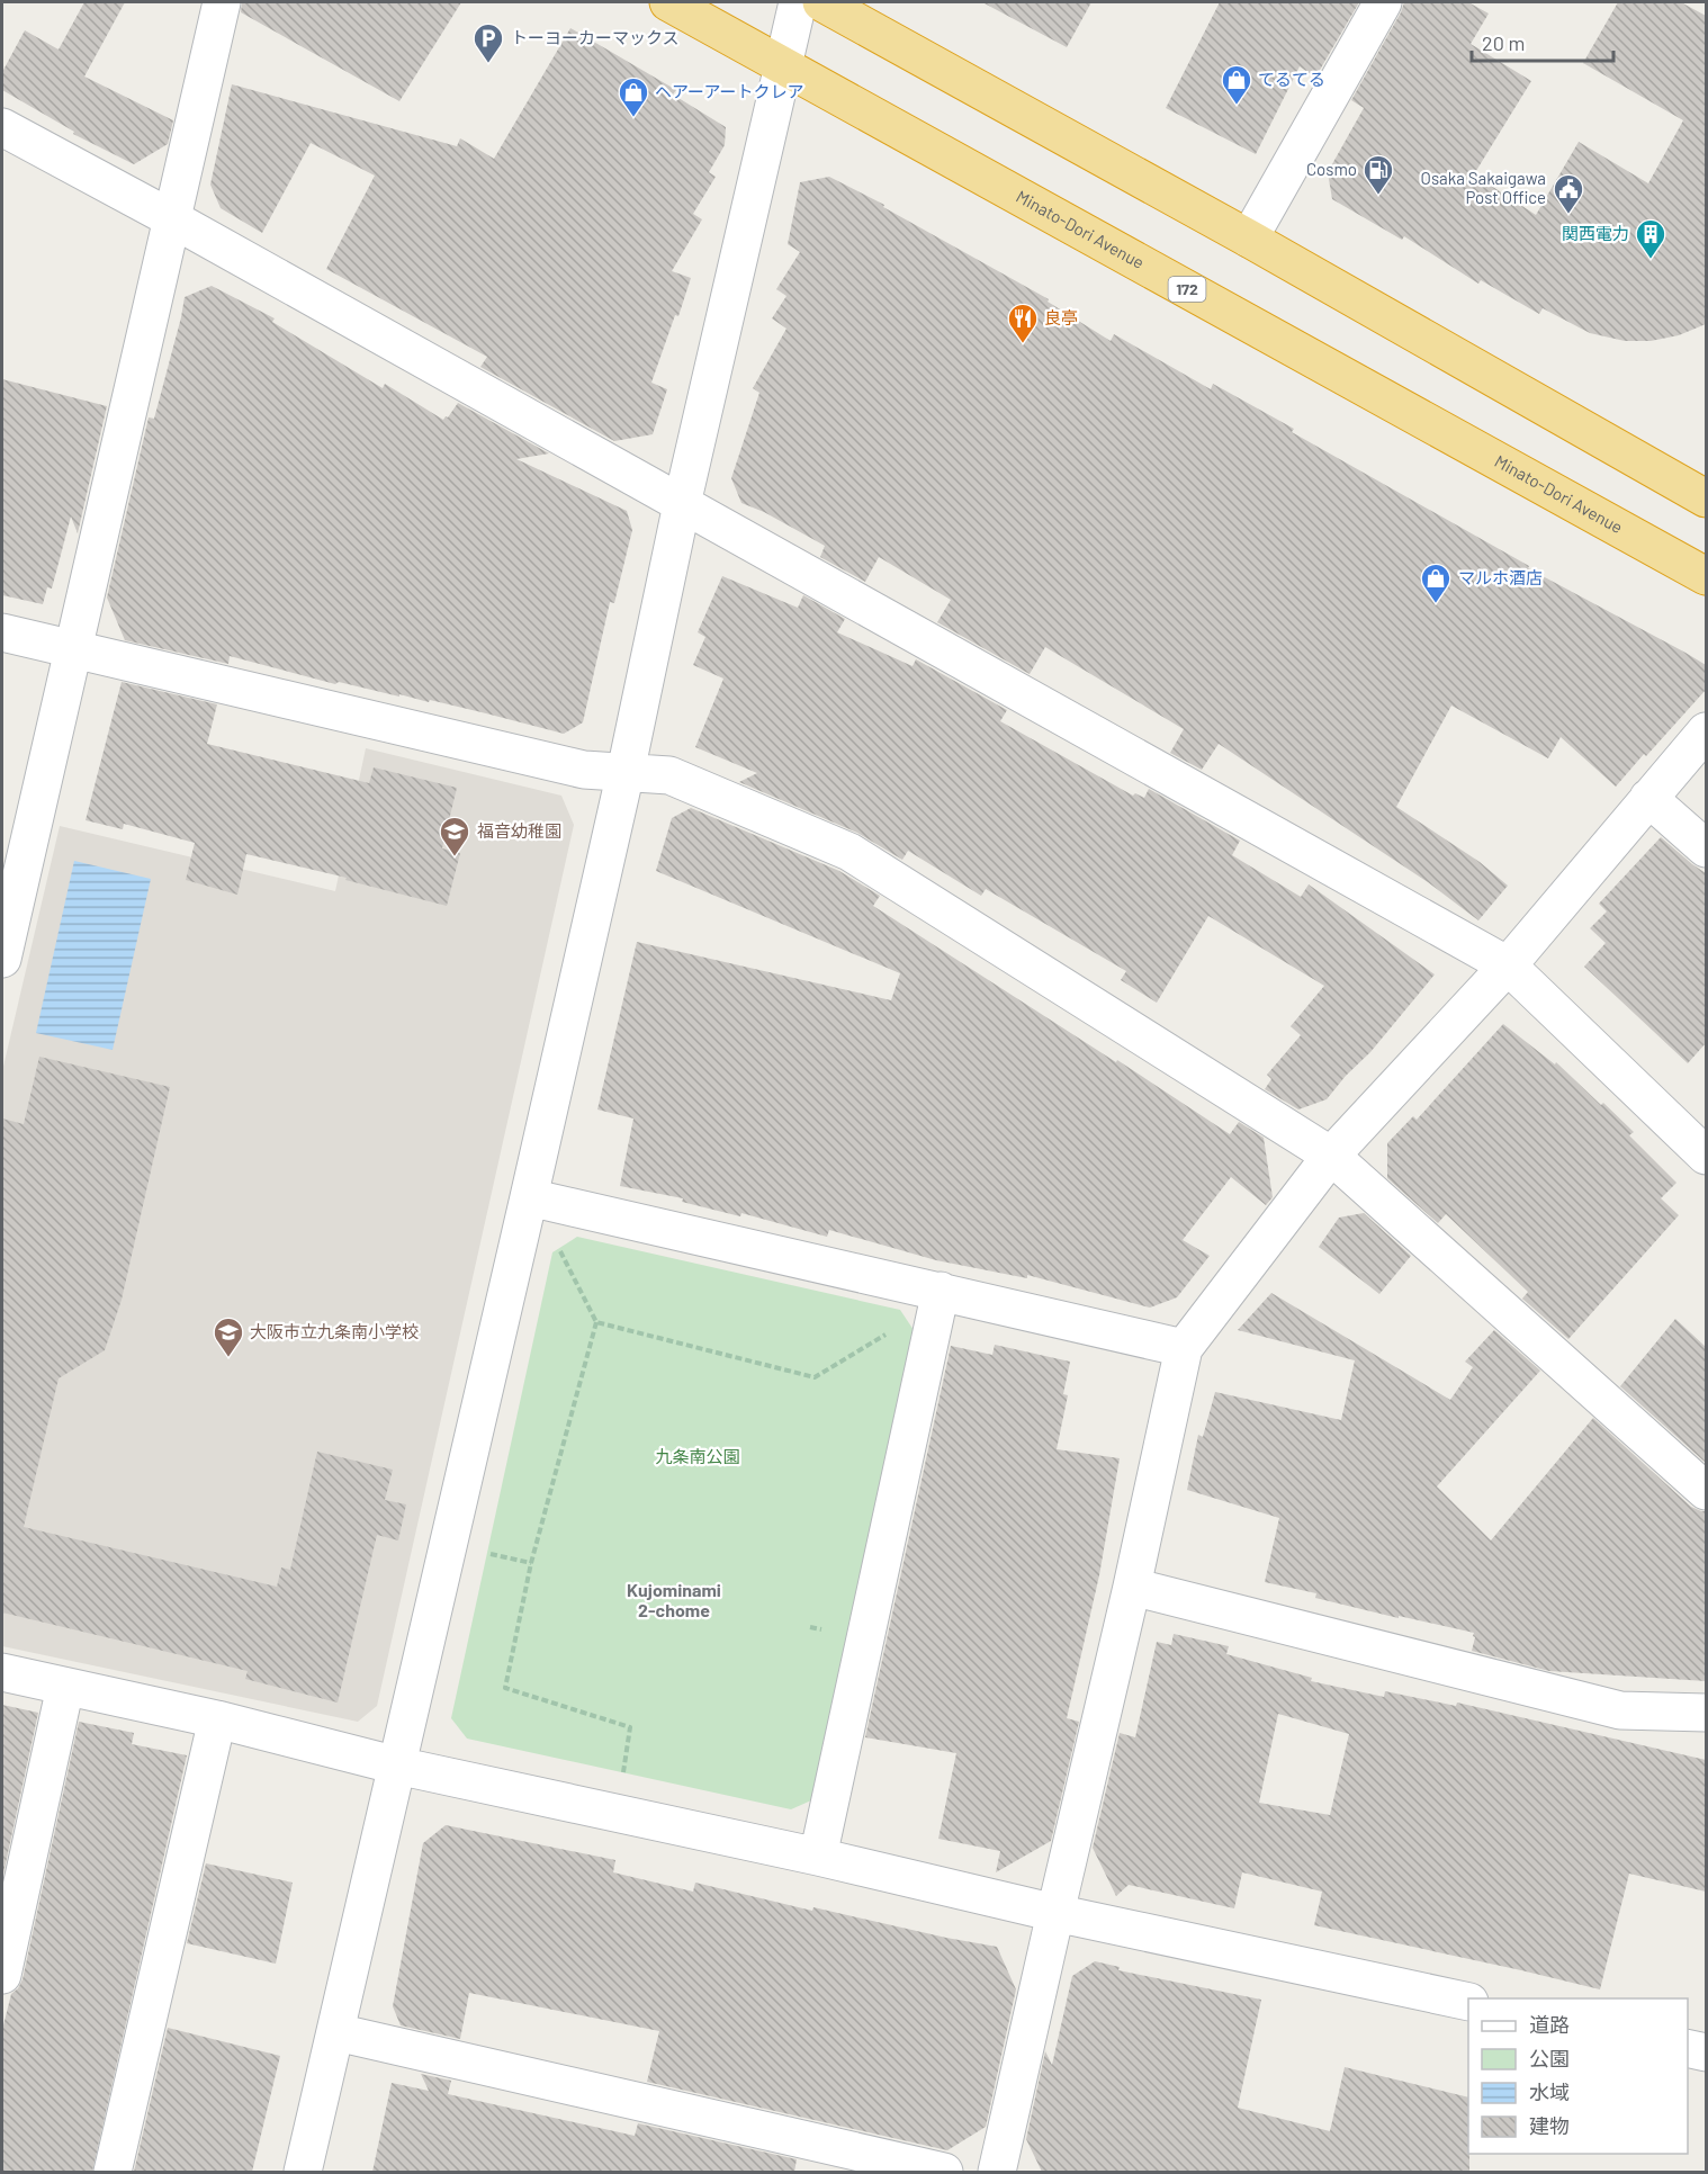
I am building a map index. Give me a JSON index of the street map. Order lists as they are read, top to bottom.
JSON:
{
  "streets": {
    "highway": ["Minato-Dori Avenue", "172"]
  },
  "districts": ["Kujominami 2-chome"],
  "parks": ["九条南公園"],
  "places": {
    "parking": ["トーヨーカーマックス"],
    "shop": ["てるてる", "ヘアーアートクレア", "マルホ酒店"],
    "fuel station": ["Cosmo"],
    "public building": ["Osaka Sakaigawa Post Office"],
    "building": ["関西電力"],
    "restaurant": ["良亭"],
    "school or university": ["福音幼稚園", "大阪市立九条南小学校"]
  },
  "legend": [
    "道路",
    "公園",
    "水域",
    "建物"
  ],
  "scale_bar": "20 m"
}
